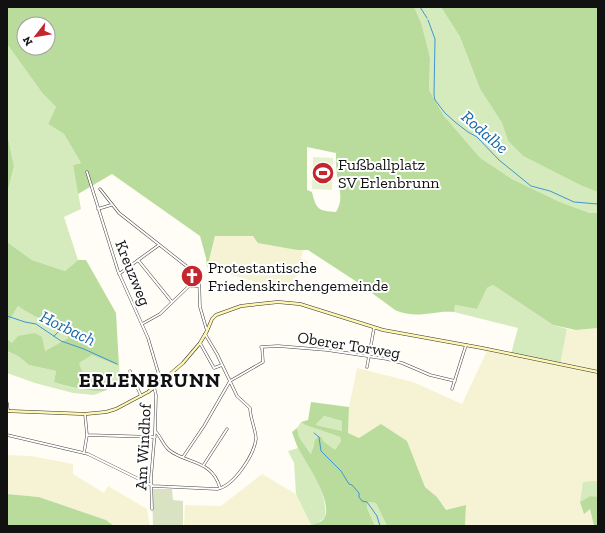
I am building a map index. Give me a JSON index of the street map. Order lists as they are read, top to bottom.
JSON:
{
  "streets": {
    "street": ["Kreuzweg", "Oberer Torweg", "Am Windhof"]
  },
  "districts": ["ERLENBRUNN"],
  "water": ["Rodalbe", "Horbach"],
  "places": {
    "sports": ["Fußballplatz SV Erlenbrunn"],
    "church": ["Protestantische Friedenskirchengemeinde"]
  },
  "north": "bottom left"
}
